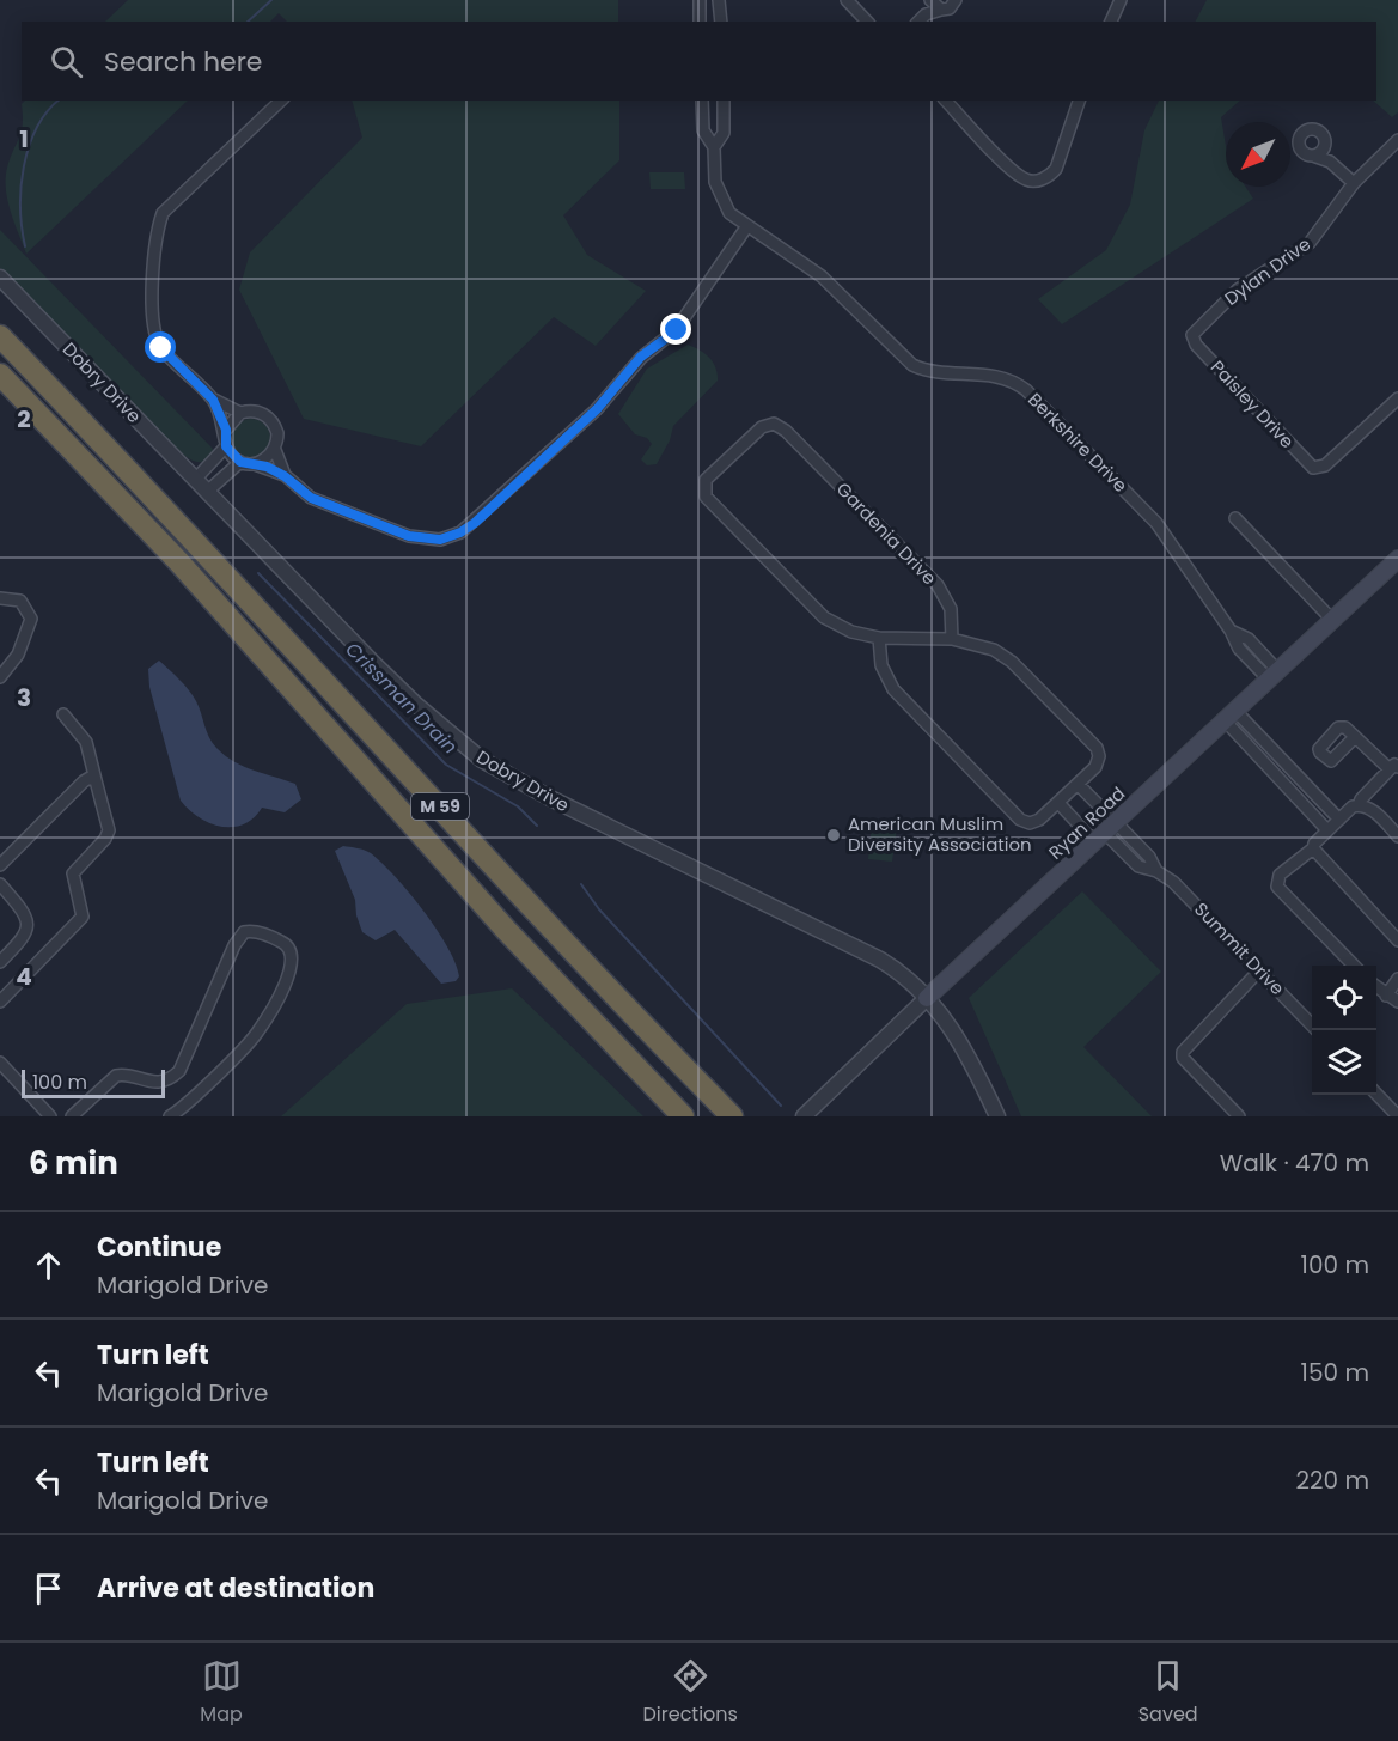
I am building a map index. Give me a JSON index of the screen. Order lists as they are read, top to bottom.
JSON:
{
  "streets": {
    "highway": ["M 59"],
    "main road": ["Ryan Road"],
    "street": [
      "Dylan Drive",
      "Dobry Drive",
      "Paisley Drive",
      "Berkshire Drive",
      "Gardenia Drive",
      "Summit Drive"
    ]
  },
  "crossings": [
    ["Dylan Drive", "Paisley Drive"],
    ["Dobry Drive", "Ryan Road"],
    ["Berkshire Drive", "Ryan Road"],
    ["Ryan Road", "Summit Drive"]
  ],
  "water": ["Crissman Drain"],
  "places": ["American Muslim Diversity Association"],
  "scale_bar": "100 m",
  "north": "bottom left",
  "page": {
    "search": "Search here",
    "scale": "100 m",
    "heading": ["6 min", "Walk · 470 m"],
    "list": [
      ["Continue", "Marigold Drive", "100 m"],
      ["Turn left", "Marigold Drive", "150 m"],
      ["Turn left", "Marigold Drive", "220 m"],
      "Arrive at destination"
    ],
    "nav": ["Map", "Directions", "Saved"]
  },
  "grid": {
    "rows": [
      "1",
      "2",
      "3",
      "4"
    ]
  }
}
